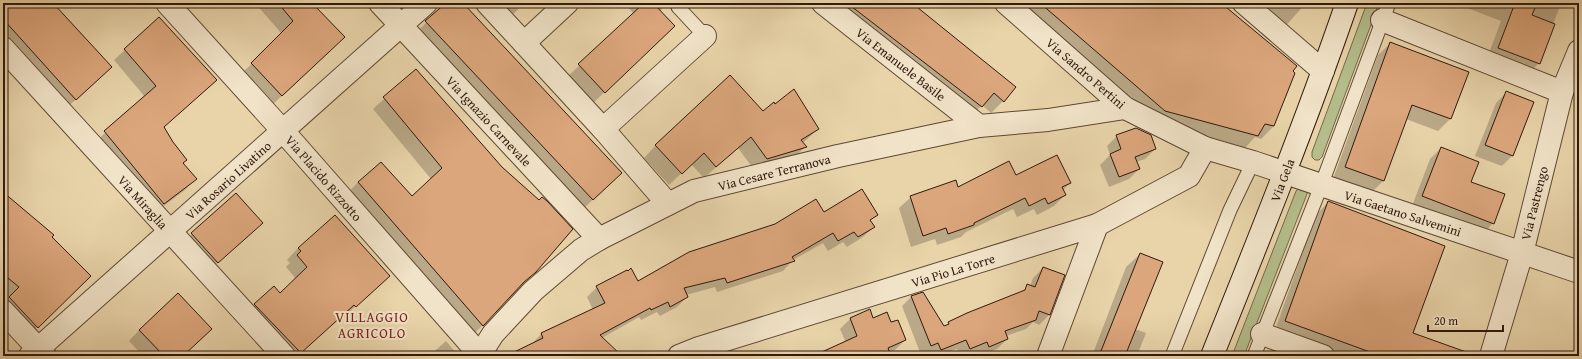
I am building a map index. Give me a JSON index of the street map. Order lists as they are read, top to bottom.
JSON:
{
  "streets": {
    "street": [
      "Via Emanuele Basile",
      "Via Sandro Pertini",
      "Via Ignazio Carnevale",
      "Via Cesare Terranova",
      "Via Placido Rizzotto",
      "Via Rosario Livatino",
      "Via Gela",
      "Via Miraglia",
      "Via Pastrengo",
      "Via Gaetano Salvemini",
      "Via Pio La Torre"
    ]
  },
  "crossings": [
    ["Via Emanuele Basile", "Via Cesare Terranova"],
    ["Via Sandro Pertini", "Via Cesare Terranova"],
    ["Via Sandro Pertini", "Via Gela"],
    ["Via Sandro Pertini", "Via Gaetano Salvemini"],
    ["Via Sandro Pertini", "Via Pio La Torre"],
    ["Via Ignazio Carnevale", "Via Cesare Terranova"],
    ["Via Ignazio Carnevale", "Via Rosario Livatino"],
    ["Via Cesare Terranova", "Via Placido Rizzotto"],
    ["Via Placido Rizzotto", "Via Rosario Livatino"],
    ["Via Rosario Livatino", "Via Miraglia"],
    ["Via Gela", "Via Gaetano Salvemini"],
    ["Via Pastrengo", "Via Gaetano Salvemini"]
  ],
  "districts": ["VILLAGGIO AGRICOLO"],
  "scale_bar": "20 m"
}
